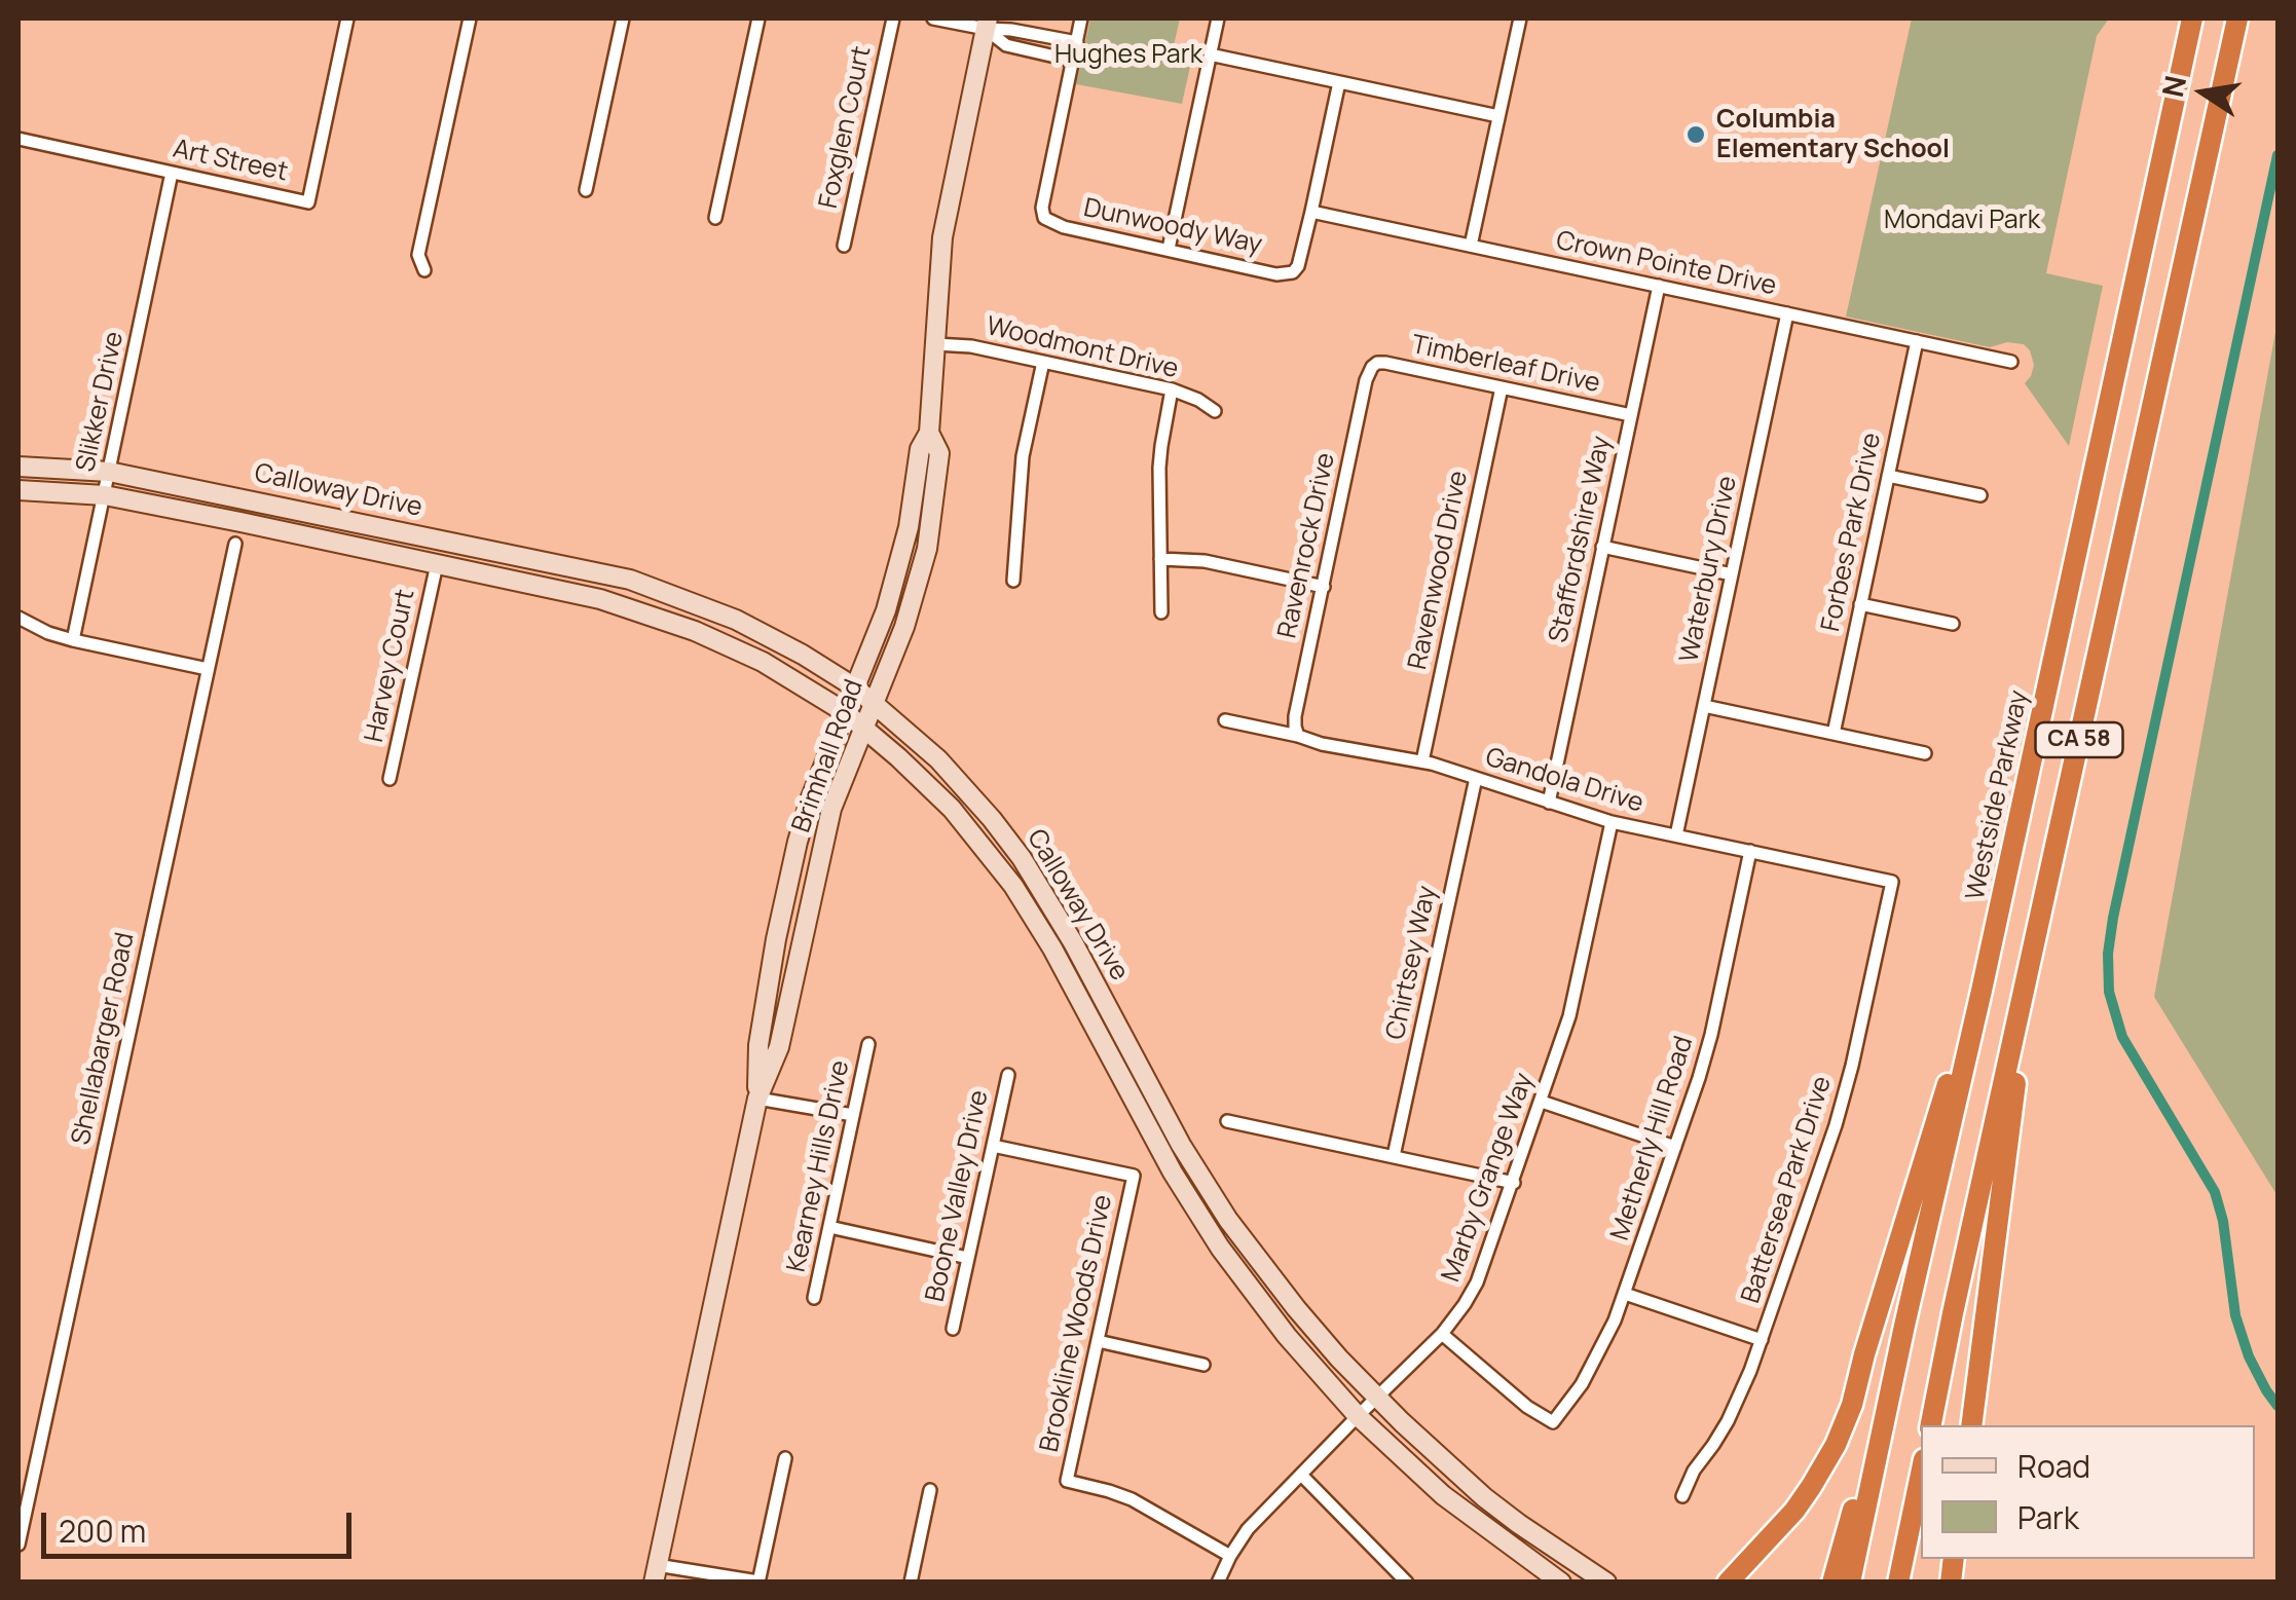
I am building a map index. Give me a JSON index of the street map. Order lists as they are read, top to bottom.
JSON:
{
  "streets": {
    "highway": ["CA 58", "Westside Parkway"],
    "main road": ["Calloway Drive", "Brimhall Road"],
    "street": [
      "Foxglen Court",
      "Art Street",
      "Dunwoody Way",
      "Crown Pointe Drive",
      "Woodmont Drive",
      "Timberleaf Drive",
      "Slikker Drive",
      "Forbes Park Drive",
      "Staffordshire Way",
      "Ravenrock Drive",
      "Waterbury Drive",
      "Ravenwood Drive",
      "Harvey Court",
      "Gandola Drive",
      "Chirtsey Way",
      "Shellabarger Road",
      "Metherly Hill Road",
      "Kearney Hills Drive",
      "Marby Grange Way",
      "Battersea Park Drive",
      "Boone Valley Drive",
      "Brookline Woods Drive"
    ]
  },
  "crossings": [
    ["Art Street", "Slikker Drive"],
    ["Dunwoody Way", "Crown Pointe Drive"],
    ["Crown Pointe Drive", "Forbes Park Drive"],
    ["Crown Pointe Drive", "Staffordshire Way"],
    ["Crown Pointe Drive", "Waterbury Drive"],
    ["Woodmont Drive", "Brimhall Road"],
    ["Timberleaf Drive", "Staffordshire Way"],
    ["Timberleaf Drive", "Ravenrock Drive"],
    ["Timberleaf Drive", "Ravenwood Drive"],
    ["Slikker Drive", "Calloway Drive"],
    ["Calloway Drive", "Harvey Court"],
    ["Calloway Drive", "Brimhall Road"],
    ["Calloway Drive", "Marby Grange Way"],
    ["Staffordshire Way", "Gandola Drive"],
    ["Ravenrock Drive", "Gandola Drive"],
    ["Waterbury Drive", "Gandola Drive"],
    ["Ravenwood Drive", "Gandola Drive"],
    ["Gandola Drive", "Chirtsey Way"],
    ["Gandola Drive", "Metherly Hill Road"],
    ["Gandola Drive", "Marby Grange Way"],
    ["Gandola Drive", "Battersea Park Drive"],
    ["Metherly Hill Road", "Marby Grange Way"],
    ["Marby Grange Way", "Brookline Woods Drive"],
    ["Boone Valley Drive", "Brookline Woods Drive"]
  ],
  "parks": ["Hughes Park", "Mondavi Park"],
  "places": ["Columbia Elementary School"],
  "legend": ["Road", "Park"],
  "scale_bar": "200 m",
  "north": "left"
}
